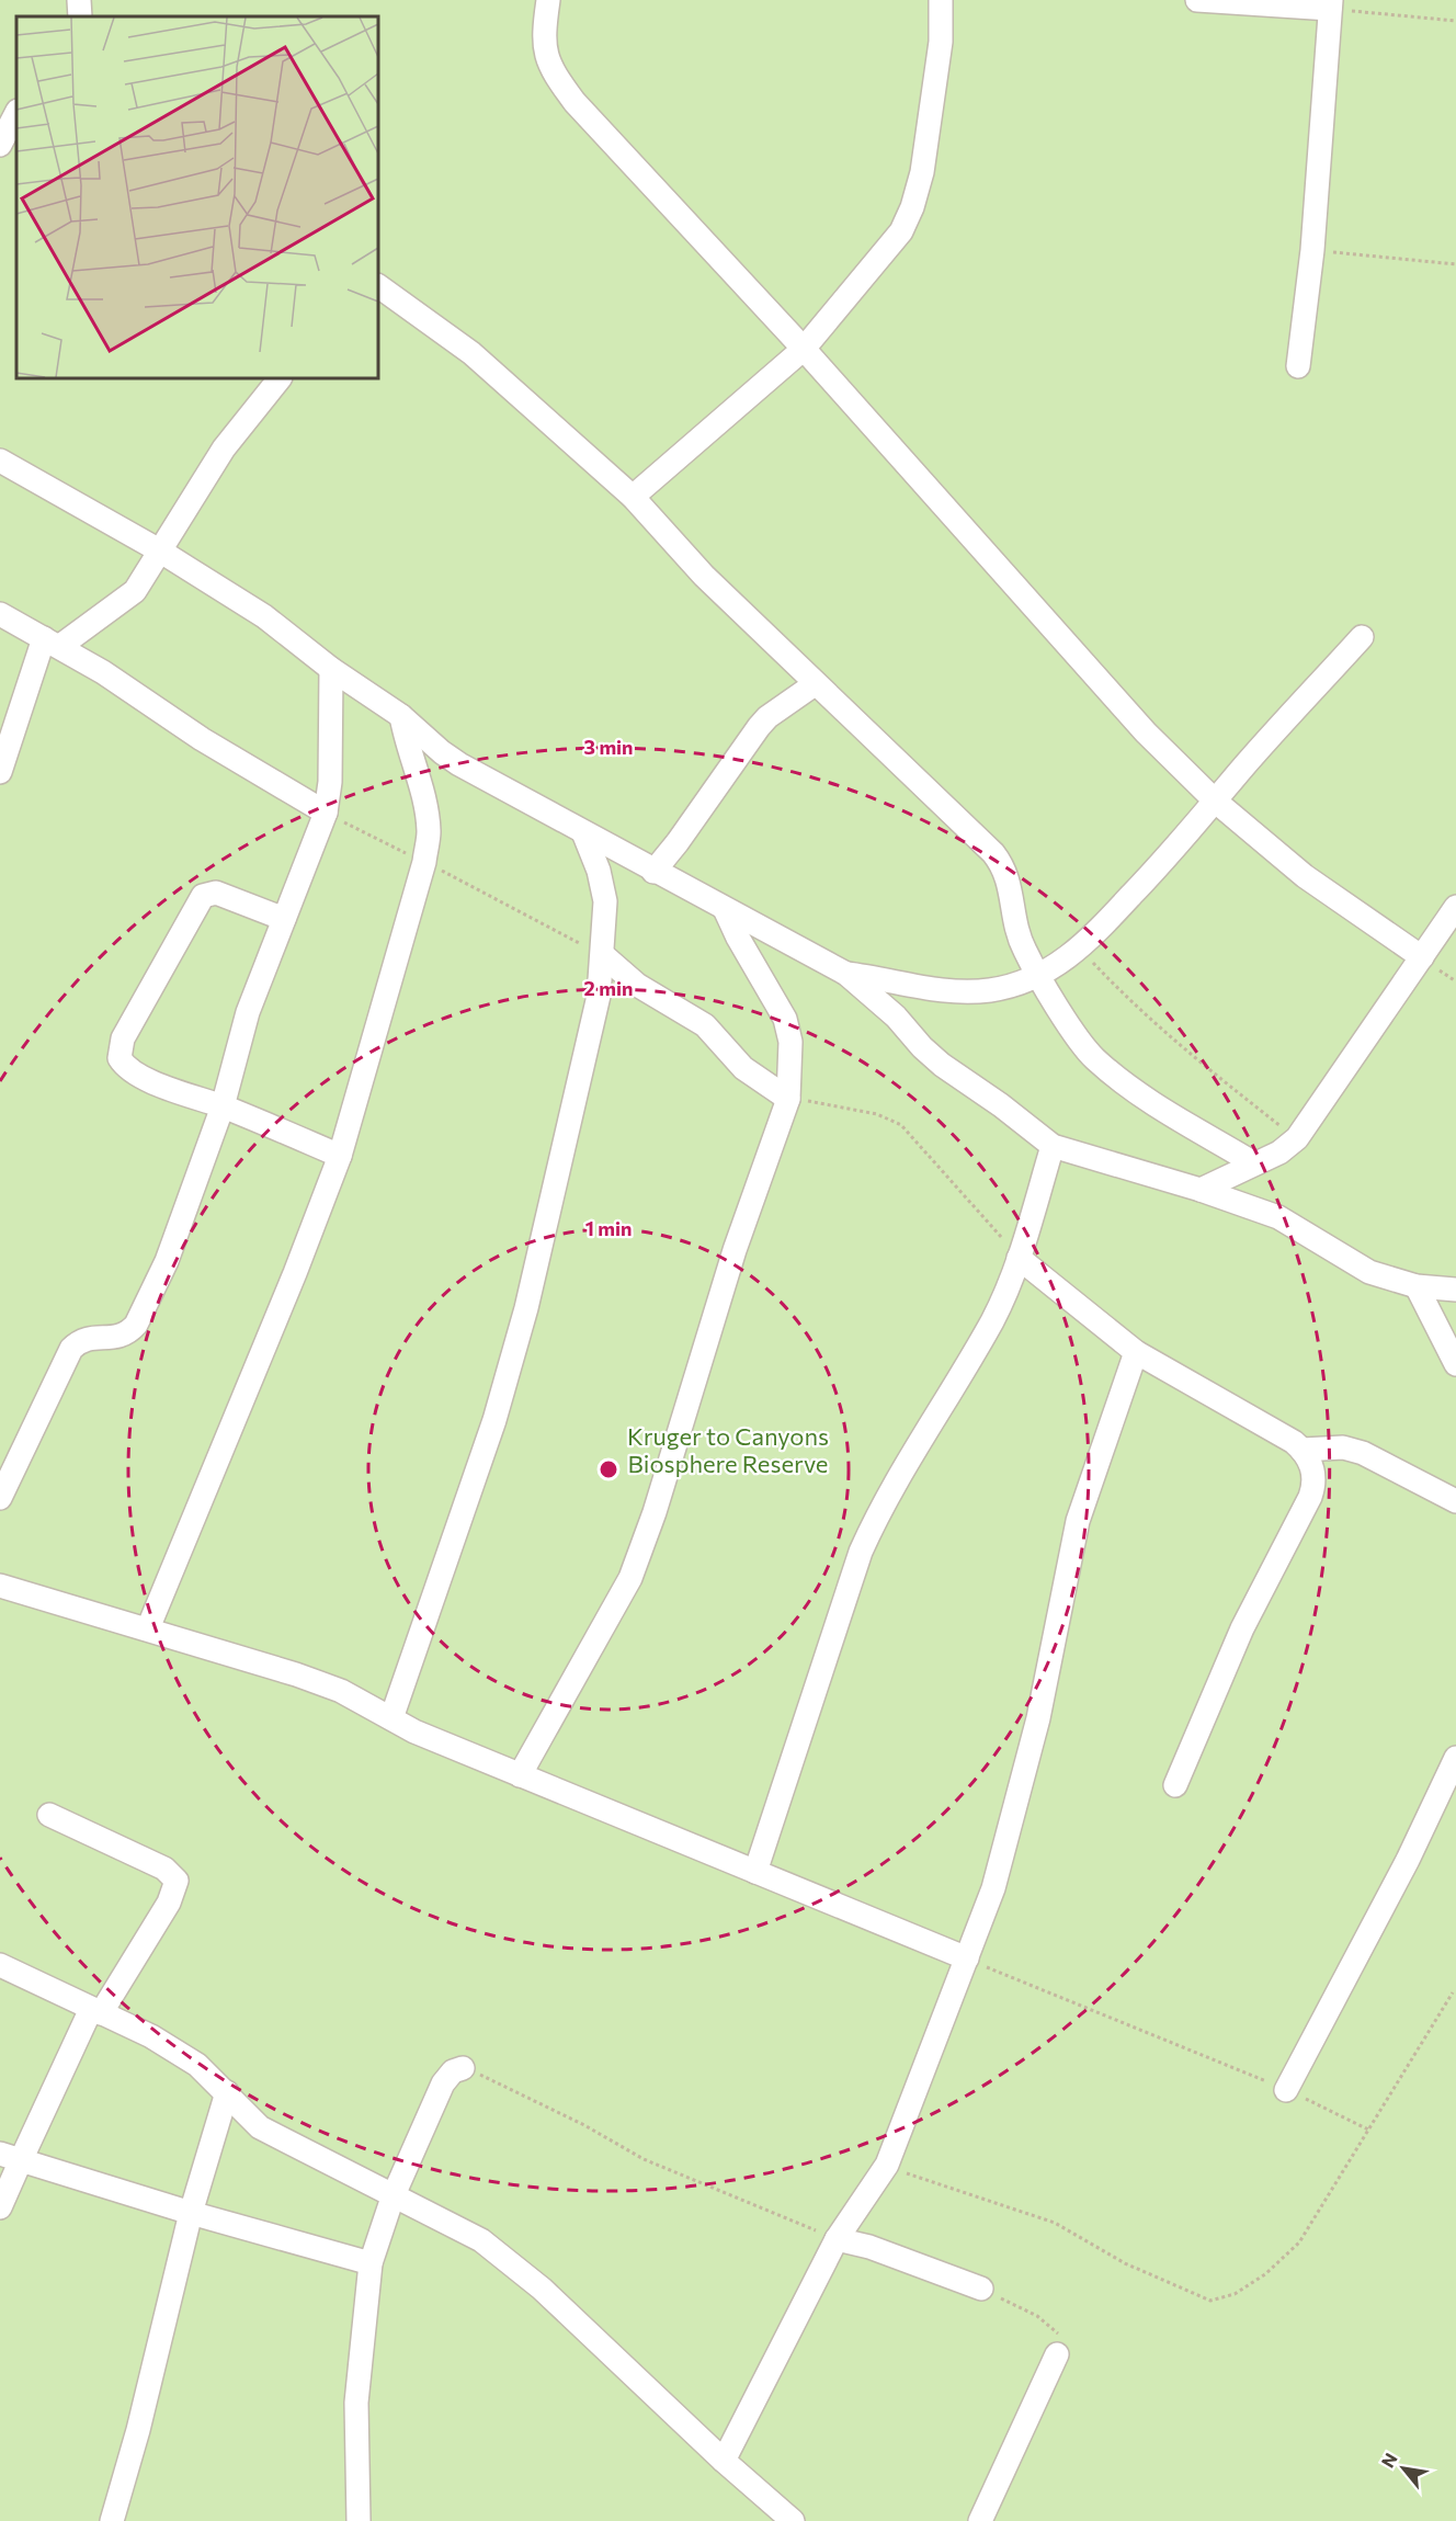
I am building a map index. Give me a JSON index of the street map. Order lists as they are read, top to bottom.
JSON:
{
  "parks": ["Kruger to Canyons Biosphere Reserve"],
  "north": "top left",
  "rings": ["3 min", "2 min", "1 min"]
}
